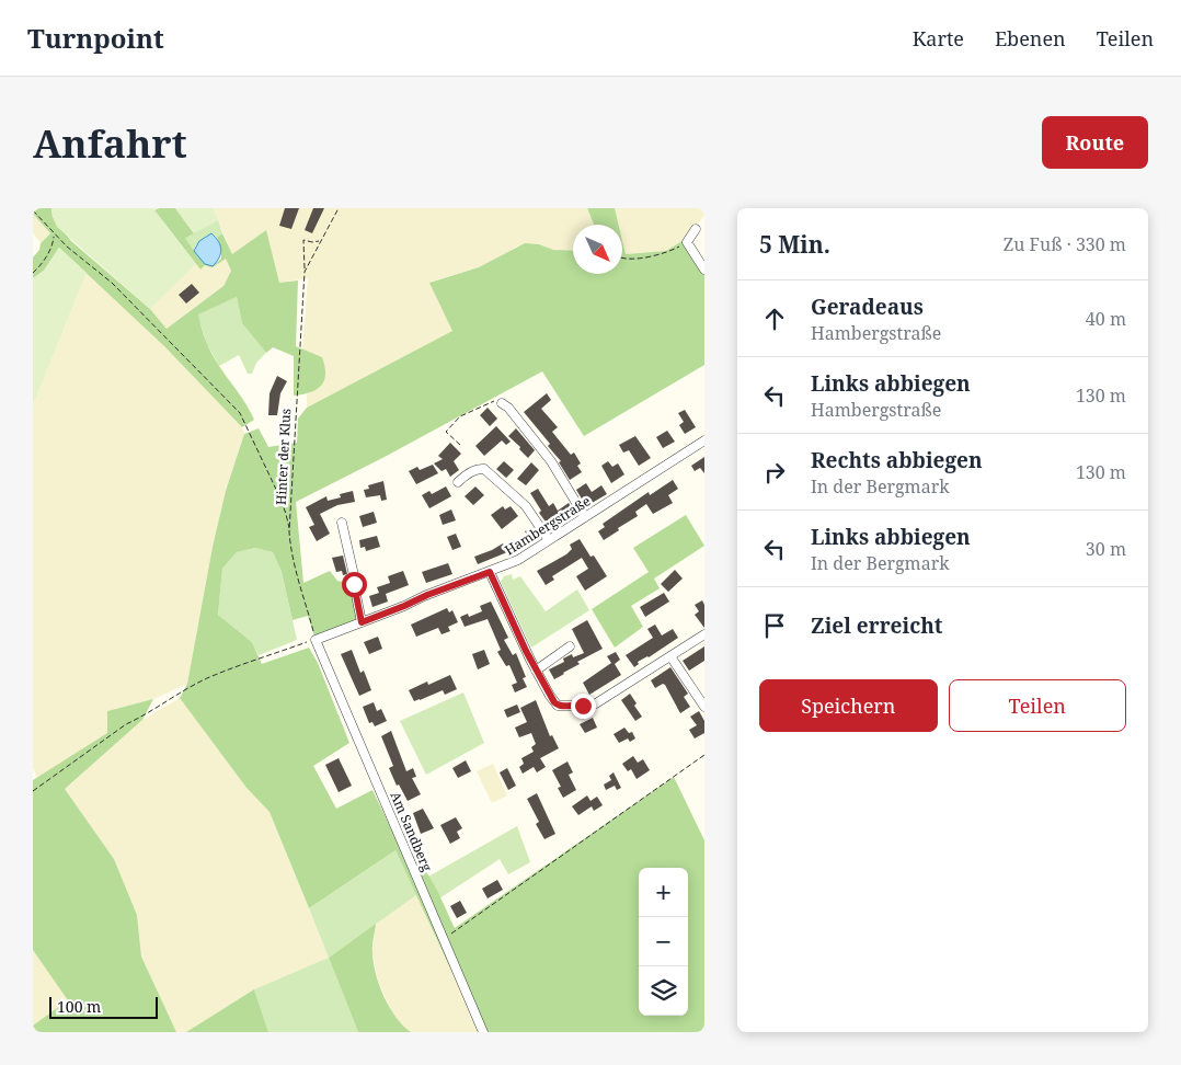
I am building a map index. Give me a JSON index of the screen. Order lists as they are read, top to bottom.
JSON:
{
  "streets": {
    "street": ["Hambergstraße", "Am Sandberg"],
    "path": ["Hinter der Klus"]
  },
  "crossings": [
    ["Hinter der Klus", "Hambergstraße"],
    ["Hinter der Klus", "Am Sandberg"],
    ["Hambergstraße", "Am Sandberg"]
  ],
  "scale_bar": "100 m",
  "north": "bottom right",
  "page": {
    "header": "Turnpoint",
    "nav": ["Karte", "Ebenen", "Teilen"],
    "buttons": [
      "Route",
      ["Speichern", "Teilen"]
    ],
    "title": "Anfahrt",
    "heading": ["5 Min.", "Zu Fuß · 330 m"],
    "list": [
      ["Geradeaus", "Hambergstraße", "40 m"],
      ["Links abbiegen", "Hambergstraße", "130 m"],
      ["Rechts abbiegen", "In der Bergmark", "130 m"],
      ["Links abbiegen", "In der Bergmark", "30 m"],
      "Ziel erreicht"
    ],
    "map_buttons": ["+", "−"],
    "scale": "100 m"
  }
}
